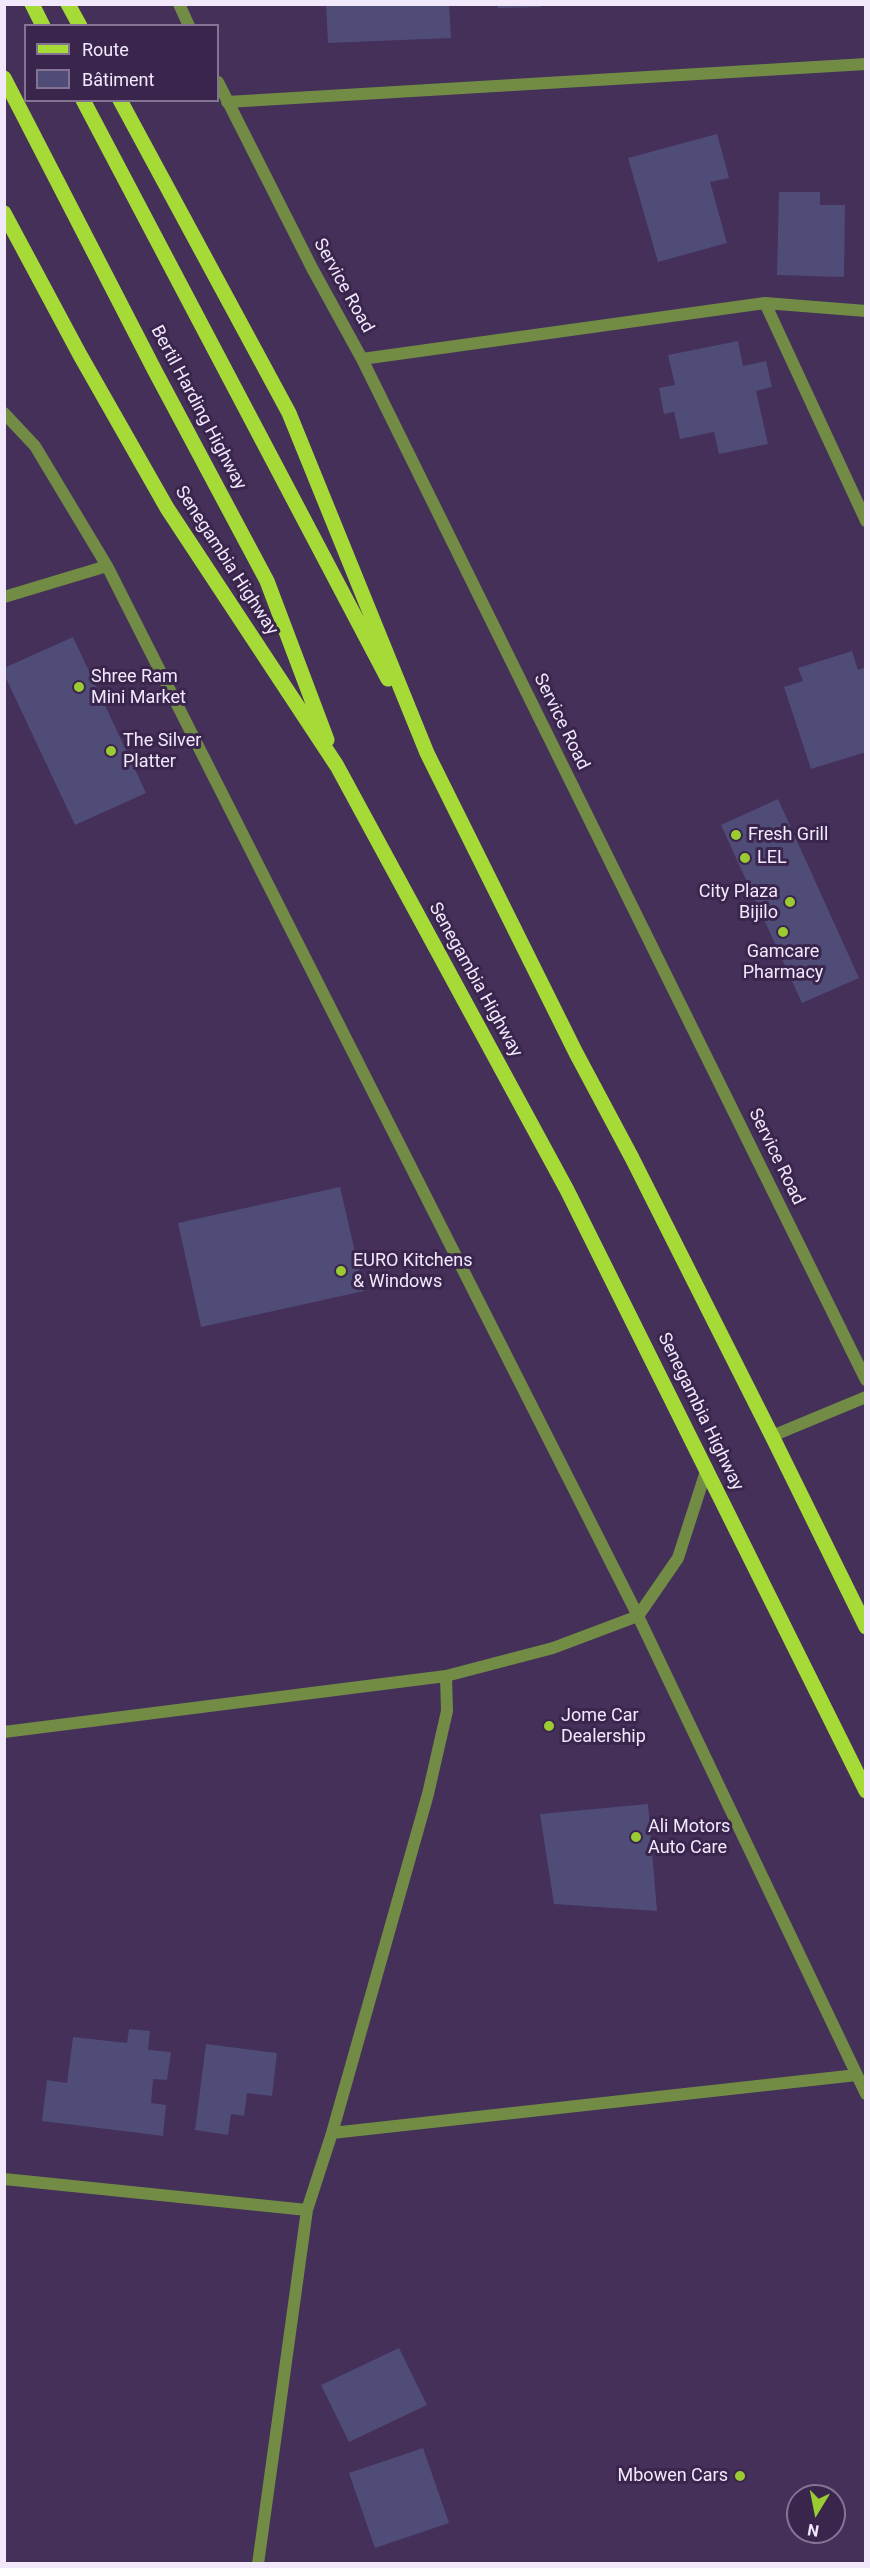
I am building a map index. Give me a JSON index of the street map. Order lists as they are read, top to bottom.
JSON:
{
  "streets": {
    "main road": ["Bertil Harding Highway", "Senegambia Highway"],
    "street": ["Service Road"]
  },
  "crossings": [
    ["Bertil Harding Highway", "Senegambia Highway"]
  ],
  "places": [
    "Shree Ram Mini Market",
    "The Silver Platter",
    "Fresh Grill",
    "LEL",
    "City Plaza Bijilo",
    "Gamcare Pharmacy",
    "EURO Kitchens & Windows",
    "Jome Car Dealership",
    "Ali Motors Auto Care",
    "Mbowen Cars"
  ],
  "legend": ["Route", "Bâtiment"],
  "north": "bottom"
}
